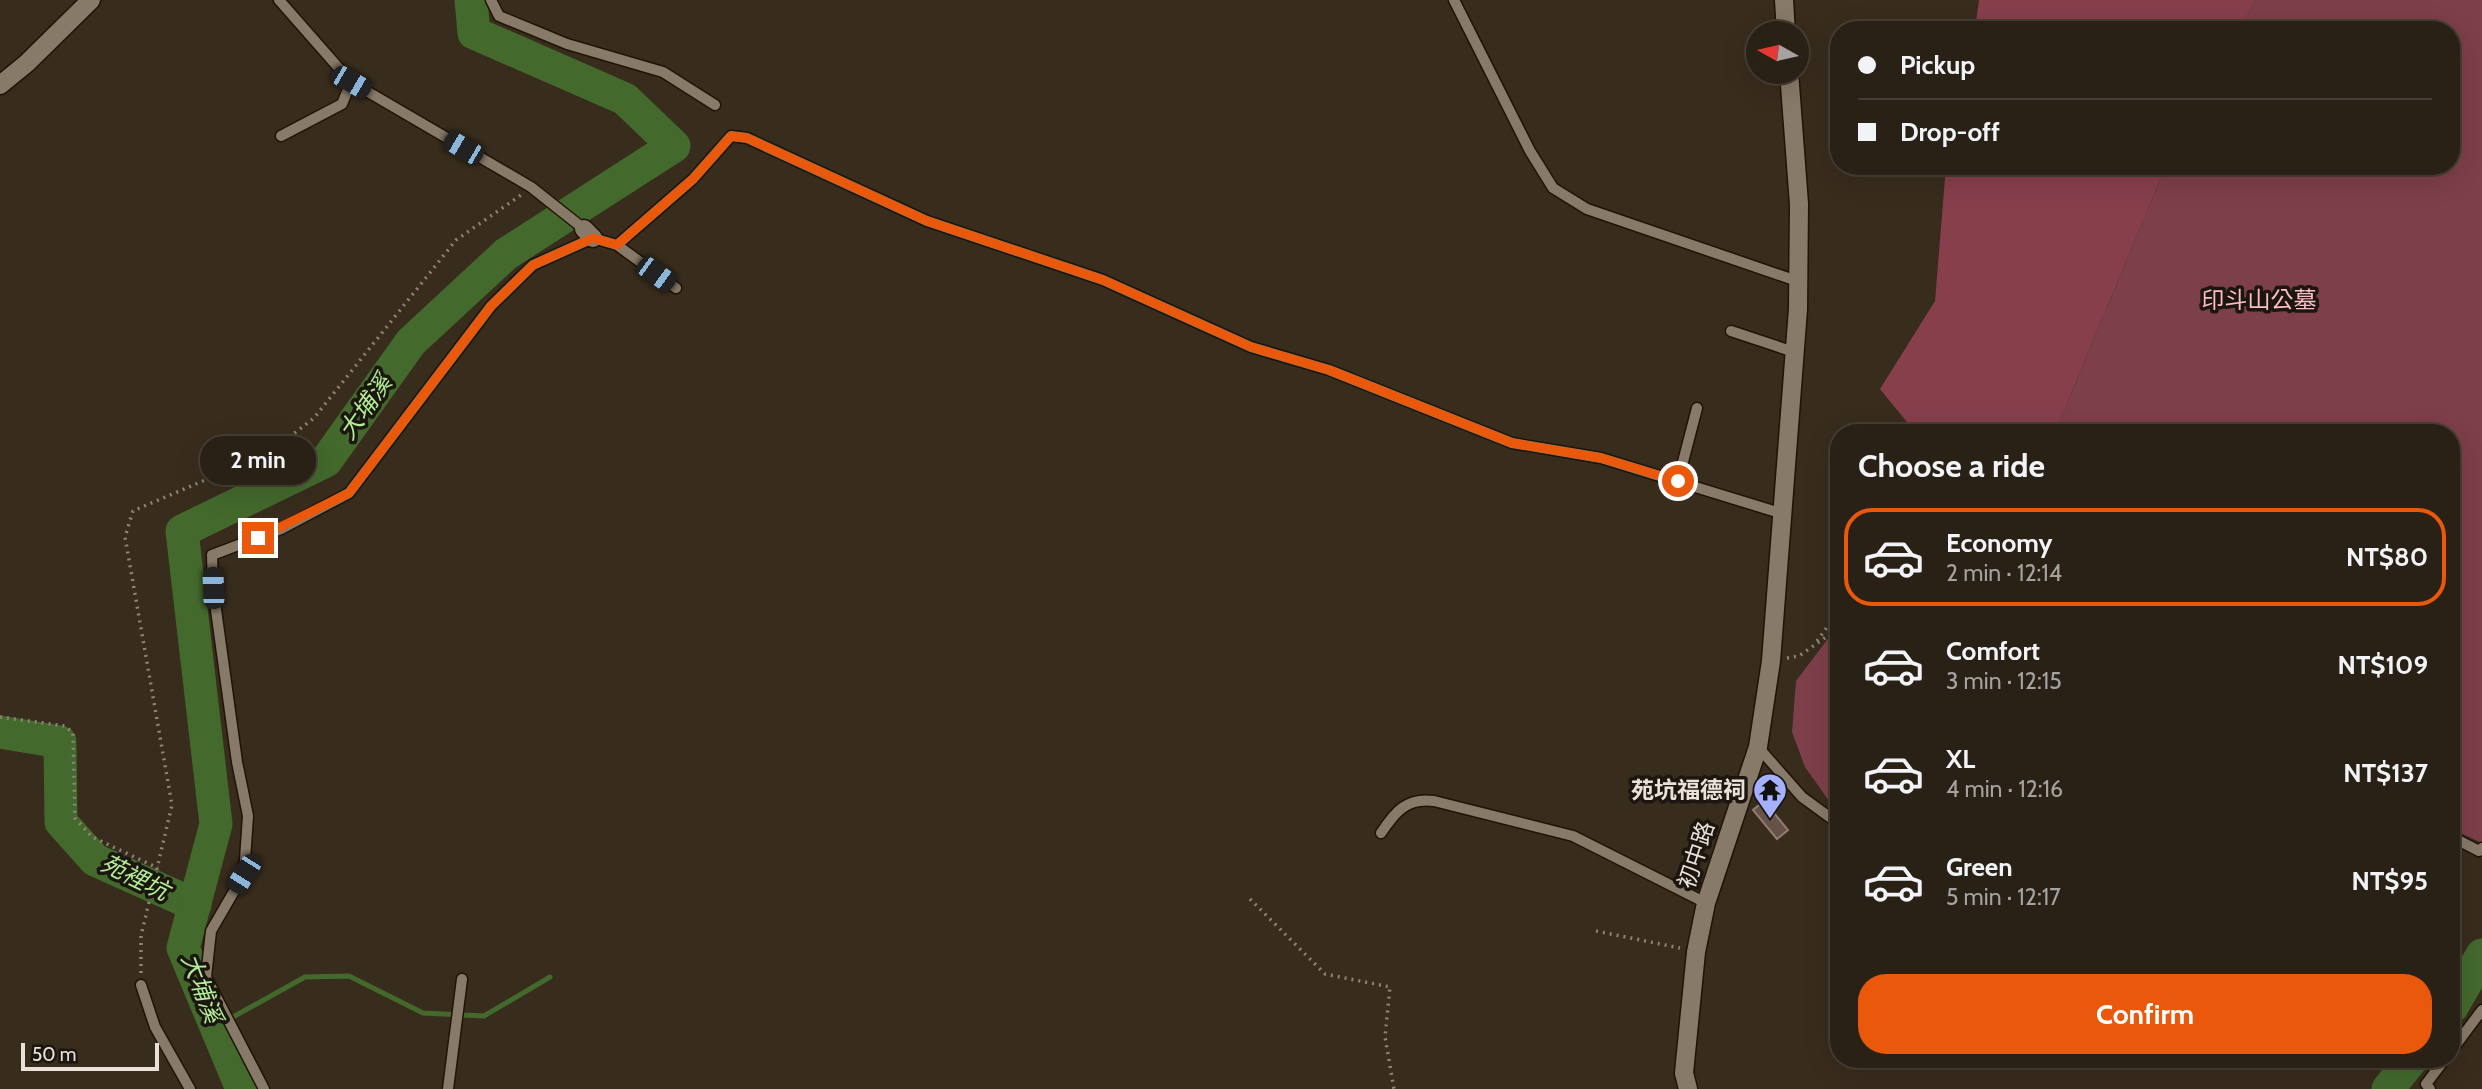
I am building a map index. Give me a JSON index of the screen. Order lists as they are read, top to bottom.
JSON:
{
  "streets": {
    "street": ["初中路"]
  },
  "water": ["大埔溪", "苑裡坑"],
  "parks": ["印斗山公墓"],
  "places": {
    "temple": ["苑坑福德祠"]
  },
  "scale_bar": "50 m",
  "north": "left",
  "page": {
    "banner": ["Pickup", "Drop-off"],
    "heading": "Choose a ride",
    "bubble": "2 min",
    "list": [
      {
        "name": "Economy",
        "note": "2 min · 12:14",
        "value": "NT$80"
      },
      {
        "name": "Comfort",
        "note": "3 min · 12:15",
        "value": "NT$109"
      },
      {
        "name": "XL",
        "note": "4 min · 12:16",
        "value": "NT$137"
      },
      {
        "name": "Green",
        "note": "5 min · 12:17",
        "value": "NT$95"
      }
    ],
    "buttons": "Confirm",
    "scale": "50 m"
  }
}
